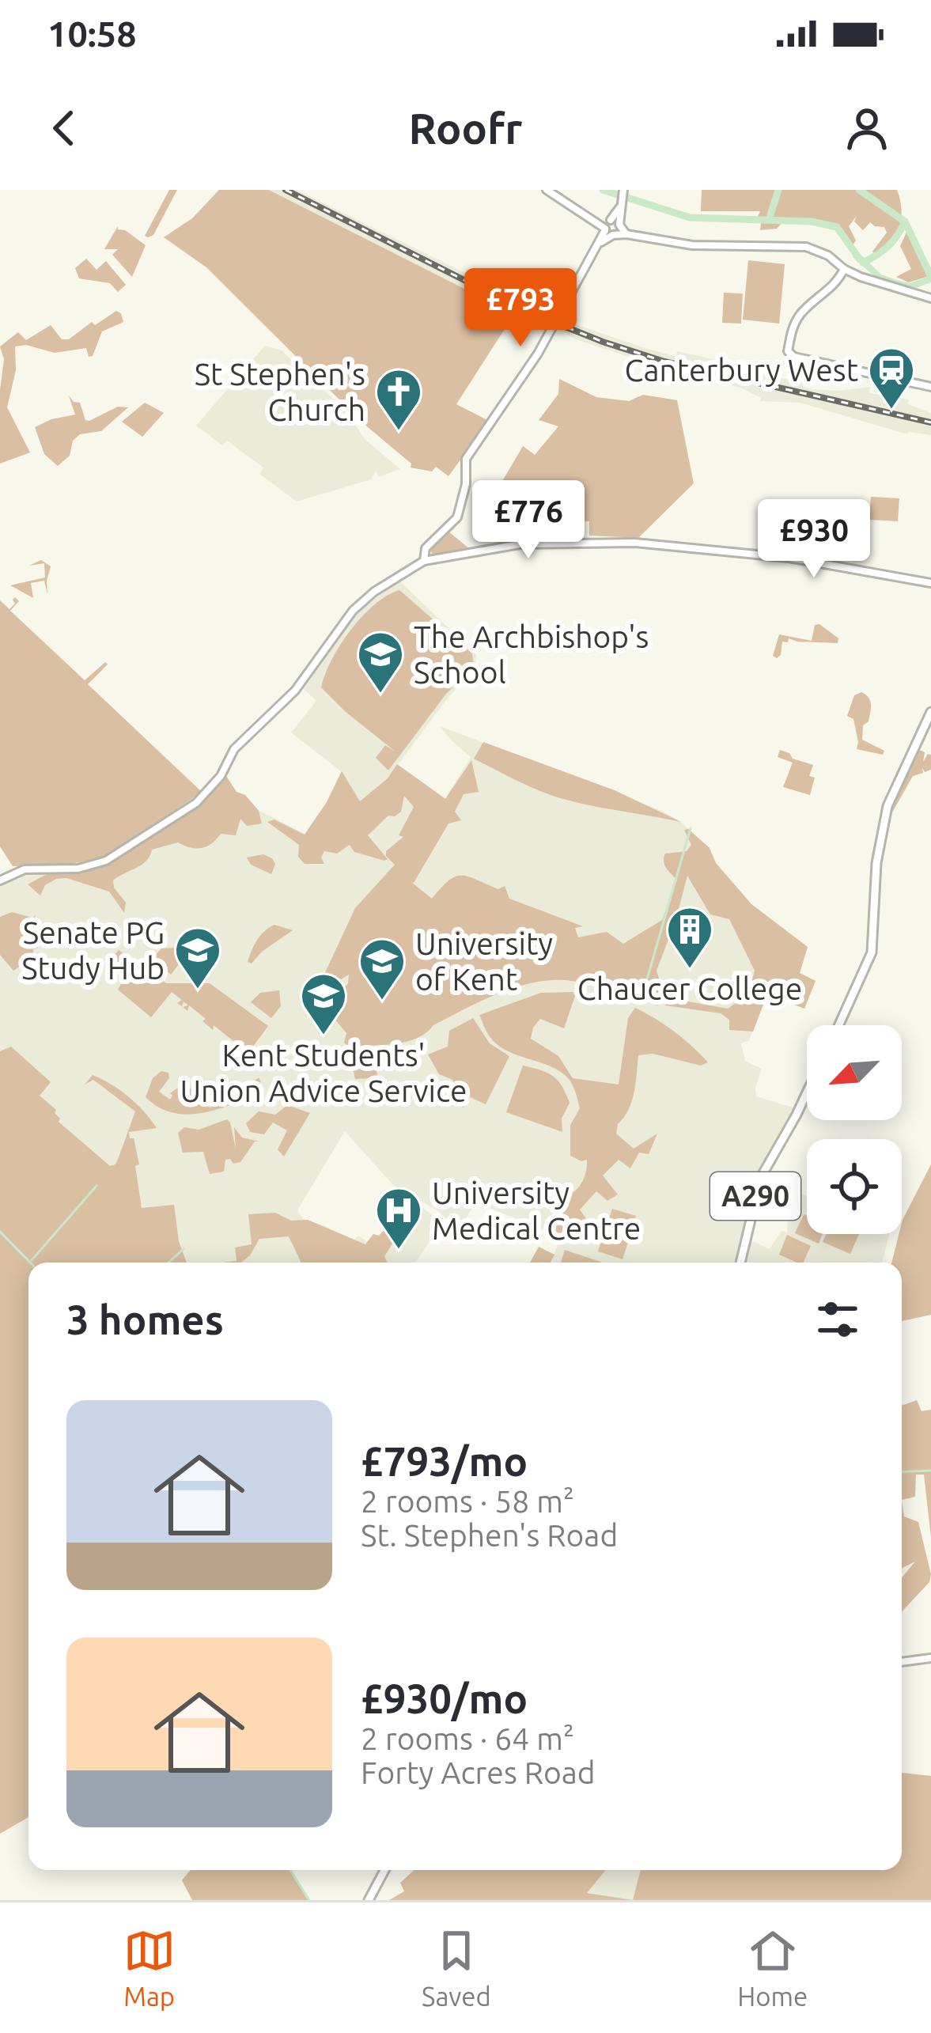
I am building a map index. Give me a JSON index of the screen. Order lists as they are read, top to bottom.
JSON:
{
  "streets": {
    "main road": ["A290"]
  },
  "places": {
    "station": ["Canterbury West"],
    "church": ["St Stephen's Church"],
    "school or university": [
      "The Archbishop's School",
      "Senate PG Study Hub",
      "University of Kent",
      "Kent Students' Union Advice Service"
    ],
    "building": ["Chaucer College"],
    "hospital": ["University Medical Centre"]
  },
  "north": "bottom left",
  "page": {
    "status": "10:58",
    "header": "Roofr",
    "price": ["£793", "£776", "£930"],
    "heading": "3 homes",
    "list": [
      {
        "name": "£793/mo",
        "note": "2 rooms · 58 m² · St. Stephen's Road"
      },
      {
        "name": "£930/mo",
        "note": "2 rooms · 64 m² · Forty Acres Road"
      }
    ],
    "tabs": ["Map", "Saved", "Home"]
  }
}
